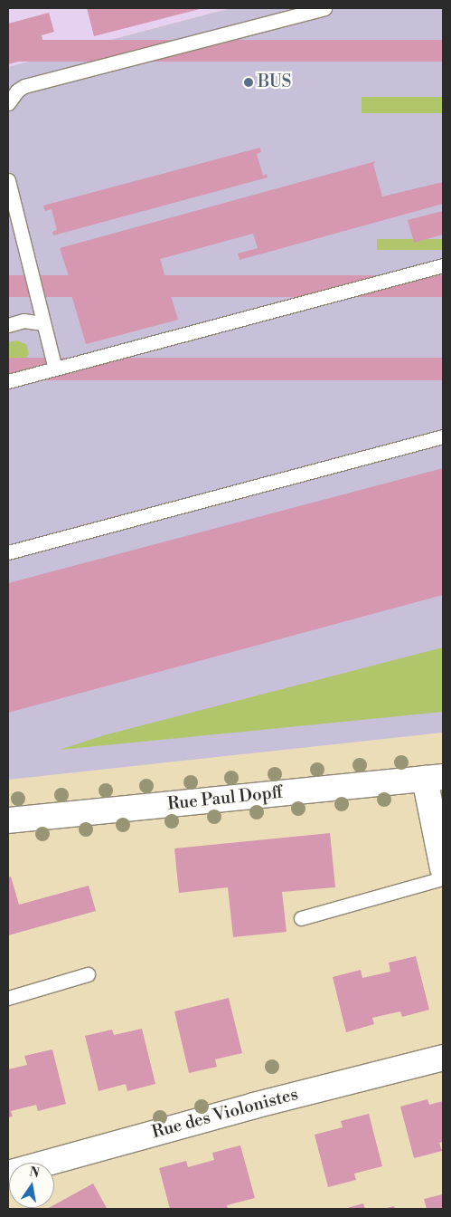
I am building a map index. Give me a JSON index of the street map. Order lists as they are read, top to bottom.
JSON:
{
  "streets": {
    "street": ["Rue Paul Dopff", "Rue des Violonistes"]
  },
  "places": ["BUS"],
  "north": "top"
}
